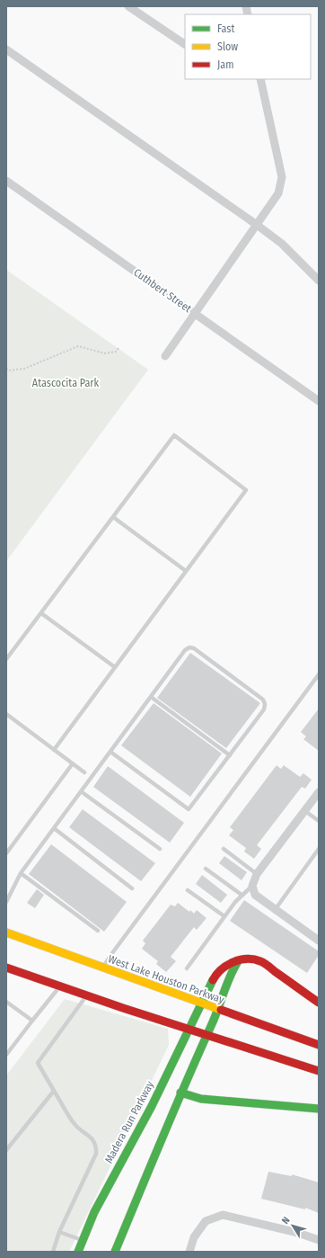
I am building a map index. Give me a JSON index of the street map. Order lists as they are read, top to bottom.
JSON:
{
  "streets": {
    "street": ["Cuthbert Street", "West Lake Houston Parkway", "Madera Run Parkway"]
  },
  "crossings": [
    ["West Lake Houston Parkway", "Madera Run Parkway"]
  ],
  "parks": ["Atascocita Park"],
  "legend": ["Fast", "Slow", "Jam"],
  "north": "top left"
}
